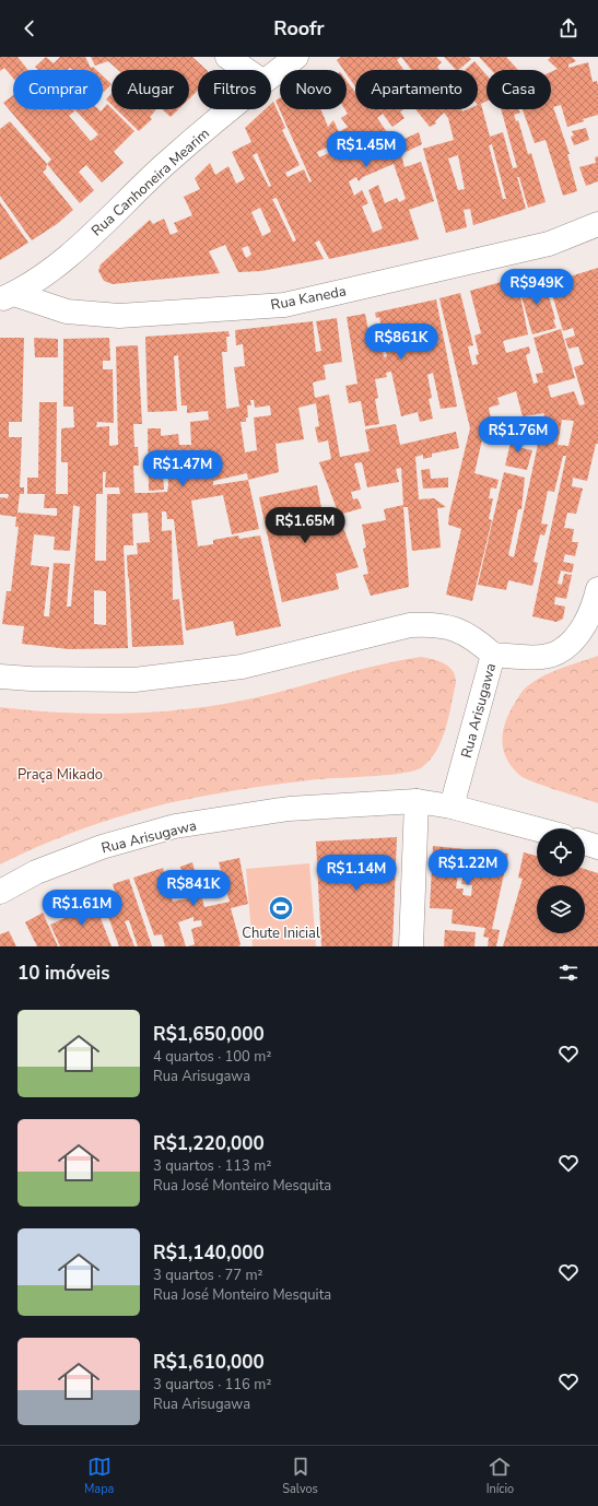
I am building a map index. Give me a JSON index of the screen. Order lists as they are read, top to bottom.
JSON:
{
  "streets": {
    "street": ["Rua Canhoneira Mearim", "Rua Kaneda", "Rua Arisugawa"]
  },
  "crossings": [
    ["Rua Canhoneira Mearim", "Rua Kaneda"]
  ],
  "parks": ["Praça Mikado"],
  "places": {
    "sports": ["Chute Inicial"]
  },
  "page": {
    "header": "Roofr",
    "chip": [
      "Comprar",
      "Alugar",
      "Filtros",
      "Novo",
      "Apartamento",
      "Casa"
    ],
    "price": [
      "R$1.45M",
      "R$949K",
      "R$861K",
      "R$1.76M",
      "R$1.47M",
      "R$1.65M",
      "R$1.22M",
      "R$1.14M",
      "R$841K",
      "R$1.61M"
    ],
    "heading": "10 imóveis",
    "list": [
      {
        "name": "R$1,650,000",
        "note": "4 quartos · 100 m² · Rua Arisugawa"
      },
      {
        "name": "R$1,220,000",
        "note": "3 quartos · 113 m² · Rua José Monteiro Mesquita"
      },
      {
        "name": "R$1,140,000",
        "note": "3 quartos · 77 m² · Rua José Monteiro Mesquita"
      },
      {
        "name": "R$1,610,000",
        "note": "3 quartos · 116 m² · Rua Arisugawa"
      }
    ],
    "tabs": ["Mapa", "Salvos", "Início"]
  }
}
